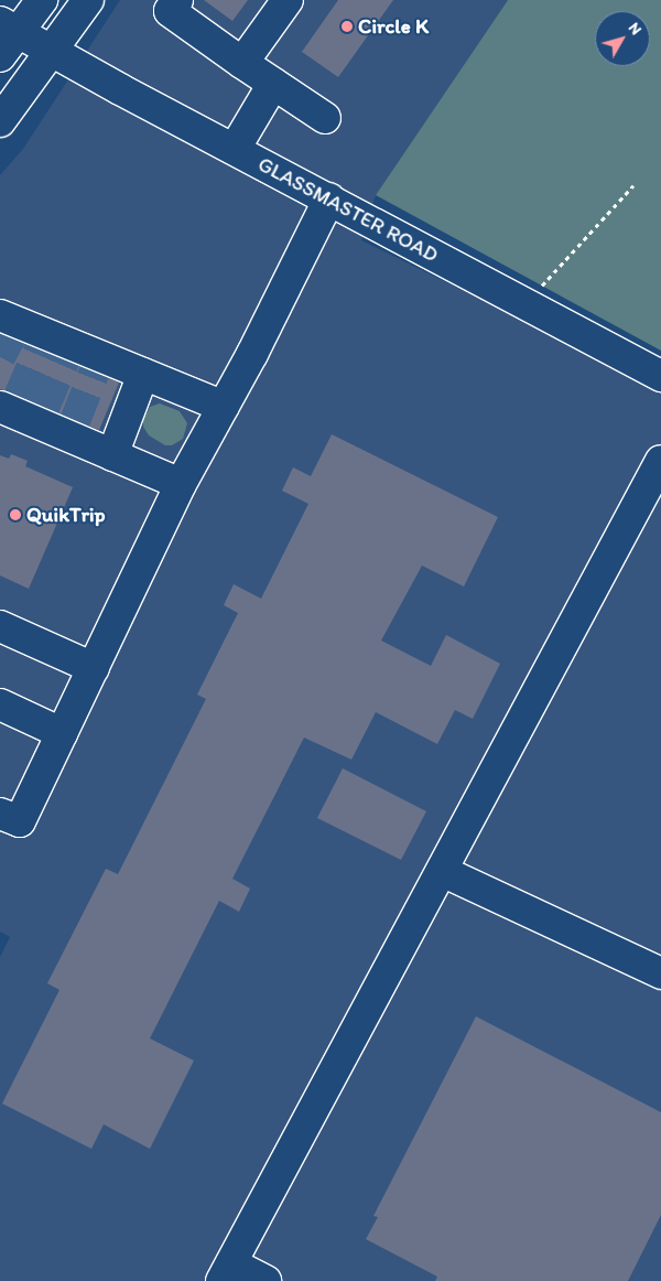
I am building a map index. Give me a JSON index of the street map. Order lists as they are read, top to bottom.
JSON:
{
  "streets": {
    "street": ["GLASSMASTER ROAD"]
  },
  "places": ["Circle K", "QuikTrip"],
  "north": "top right"
}
